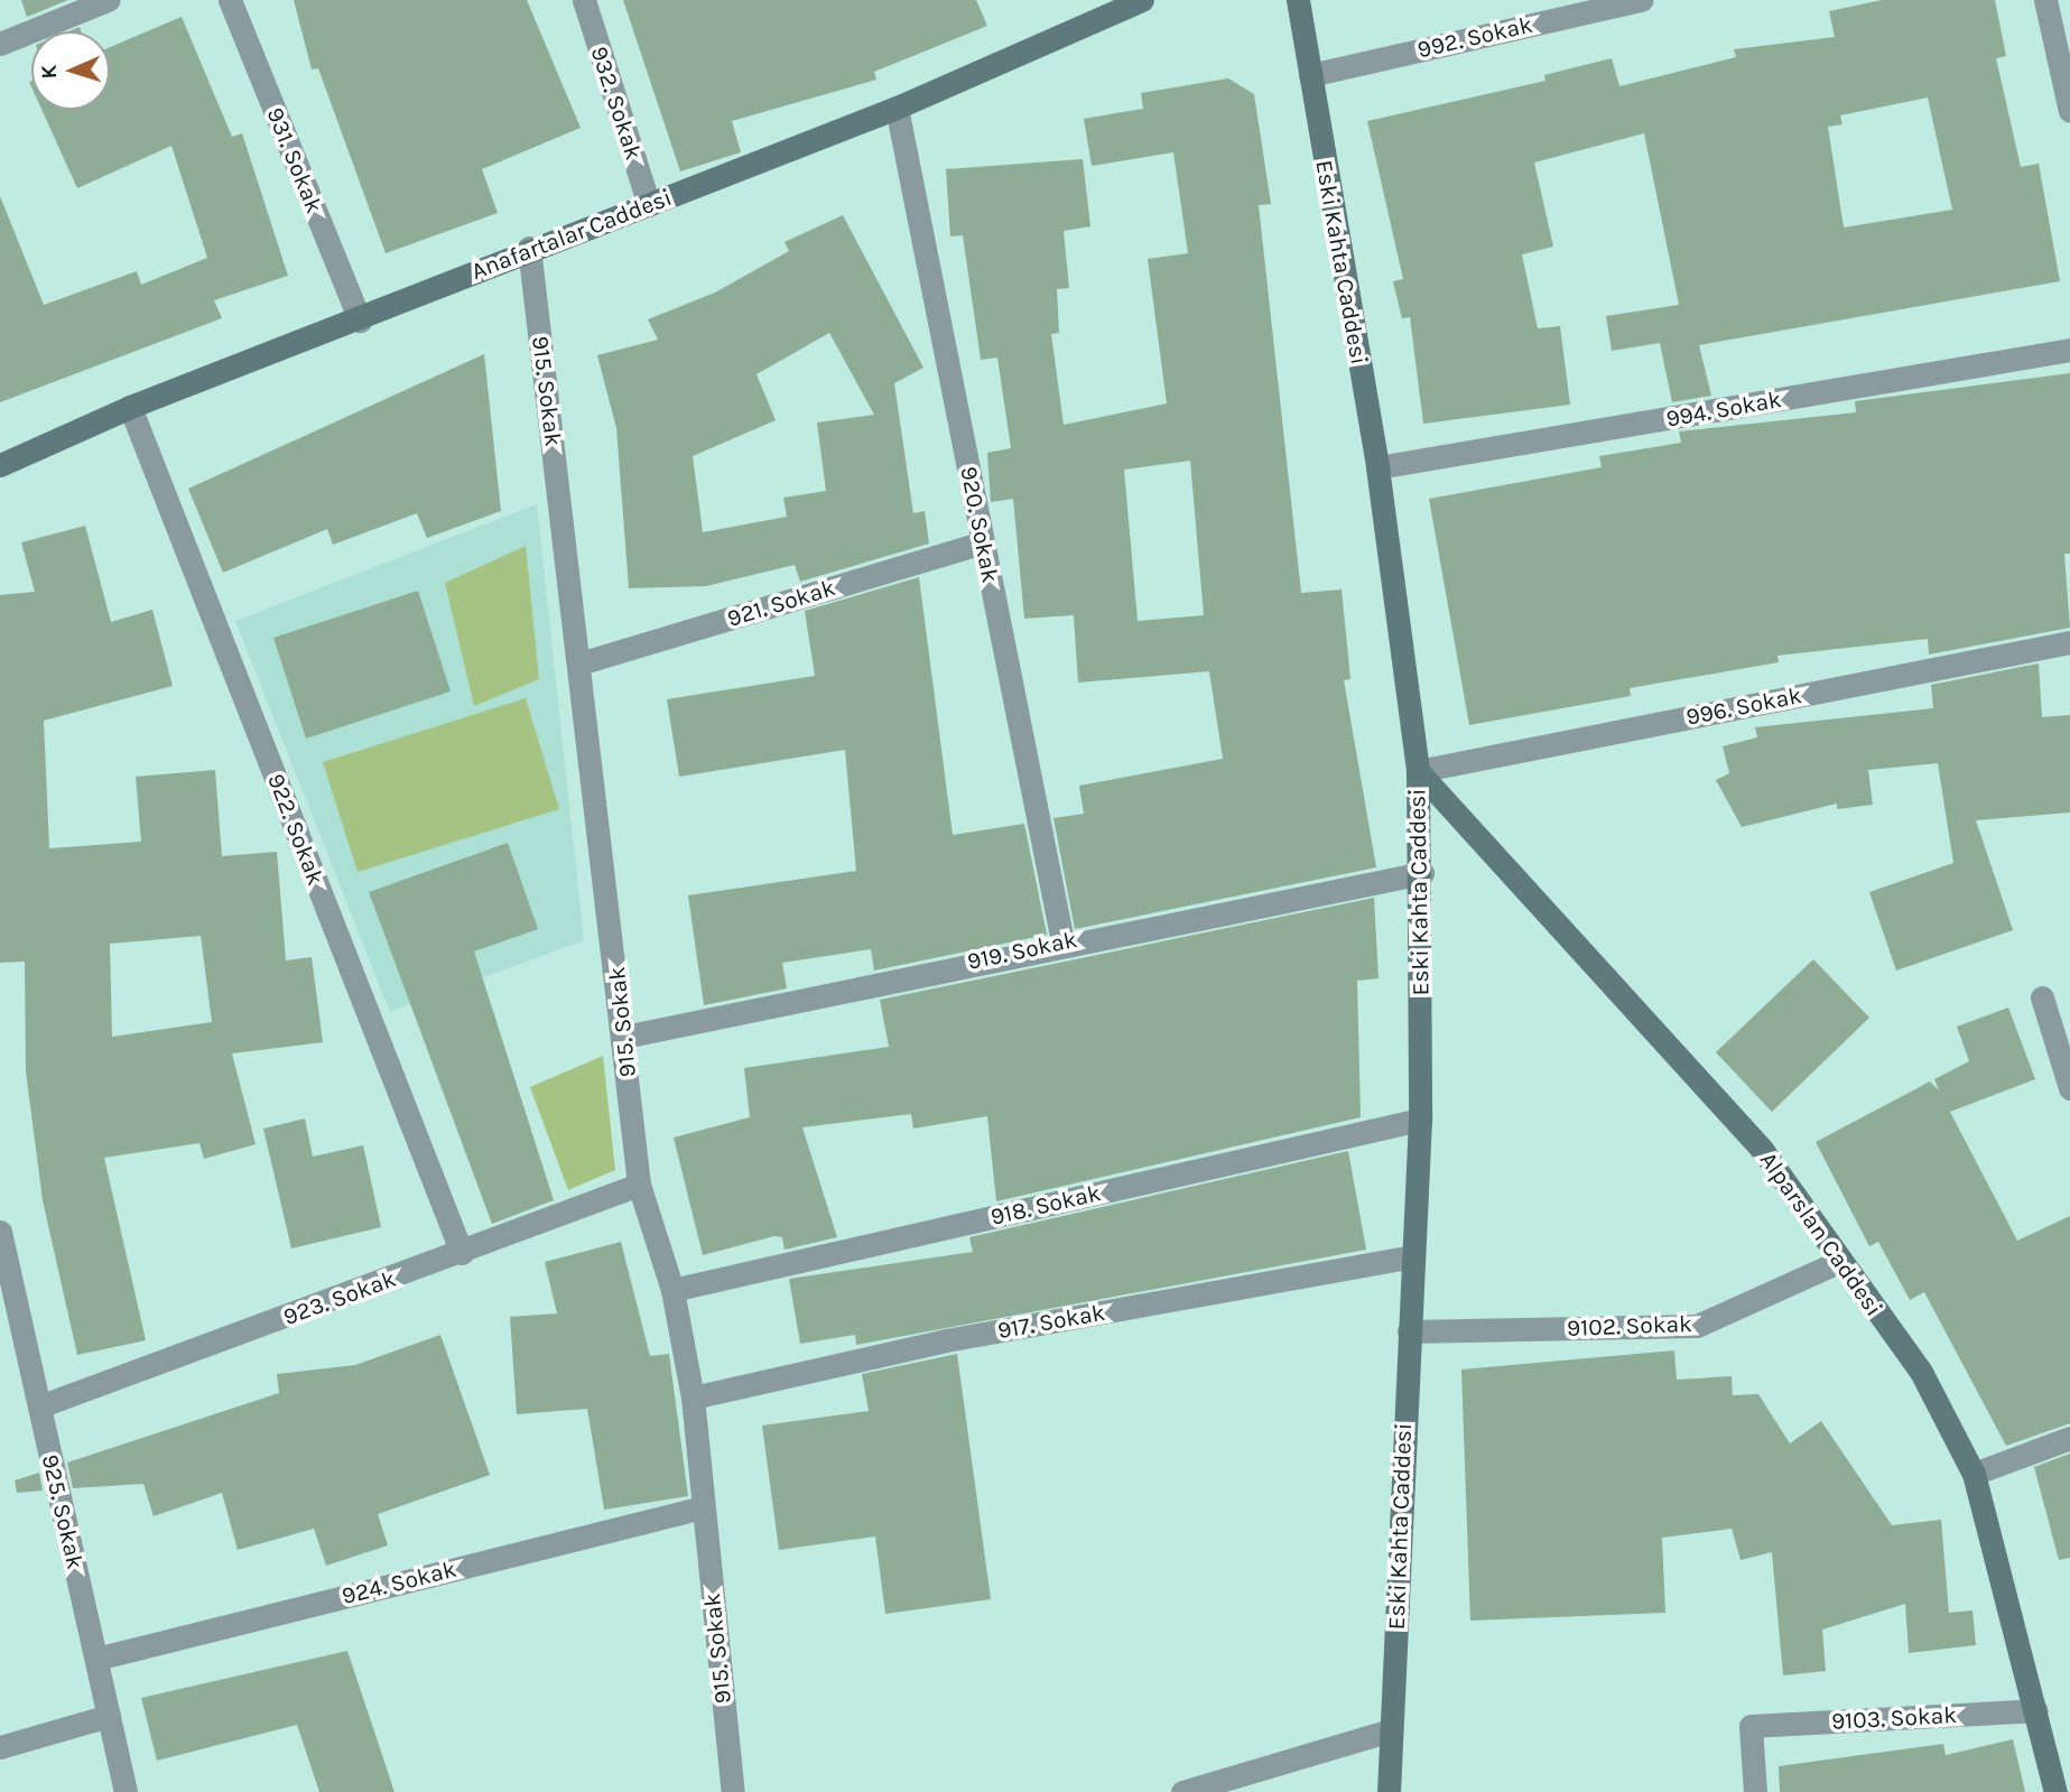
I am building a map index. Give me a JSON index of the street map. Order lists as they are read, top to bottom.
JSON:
{
  "streets": {
    "street": [
      "992. Sokak",
      "932. Sokak",
      "931. Sokak",
      "Anafartalar Caddesi",
      "Eski Kahta Caddesi",
      "915. Sokak",
      "994. Sokak",
      "920. Sokak",
      "921. Sokak",
      "996. Sokak",
      "922. Sokak",
      "919. Sokak",
      "918. Sokak",
      "Alparslan Caddesi",
      "923. Sokak",
      "917. Sokak",
      "9102. Sokak",
      "925. Sokak",
      "924. Sokak",
      "9103. Sokak"
    ]
  },
  "crossings": [
    ["992. Sokak", "Eski Kahta Caddesi"],
    ["932. Sokak", "Anafartalar Caddesi"],
    ["931. Sokak", "Anafartalar Caddesi"],
    ["Anafartalar Caddesi", "915. Sokak"],
    ["Anafartalar Caddesi", "920. Sokak"],
    ["Anafartalar Caddesi", "922. Sokak"],
    ["Eski Kahta Caddesi", "994. Sokak"],
    ["Eski Kahta Caddesi", "996. Sokak"],
    ["Eski Kahta Caddesi", "919. Sokak"],
    ["Eski Kahta Caddesi", "918. Sokak"],
    ["Eski Kahta Caddesi", "Alparslan Caddesi"],
    ["Eski Kahta Caddesi", "917. Sokak"],
    ["Eski Kahta Caddesi", "9102. Sokak"],
    ["915. Sokak", "921. Sokak"],
    ["915. Sokak", "919. Sokak"],
    ["915. Sokak", "918. Sokak"],
    ["915. Sokak", "923. Sokak"],
    ["915. Sokak", "917. Sokak"],
    ["915. Sokak", "924. Sokak"],
    ["920. Sokak", "921. Sokak"],
    ["920. Sokak", "919. Sokak"],
    ["996. Sokak", "Alparslan Caddesi"],
    ["922. Sokak", "923. Sokak"],
    ["Alparslan Caddesi", "9102. Sokak"],
    ["Alparslan Caddesi", "9103. Sokak"],
    ["923. Sokak", "925. Sokak"],
    ["925. Sokak", "924. Sokak"]
  ],
  "north": "left"
}
